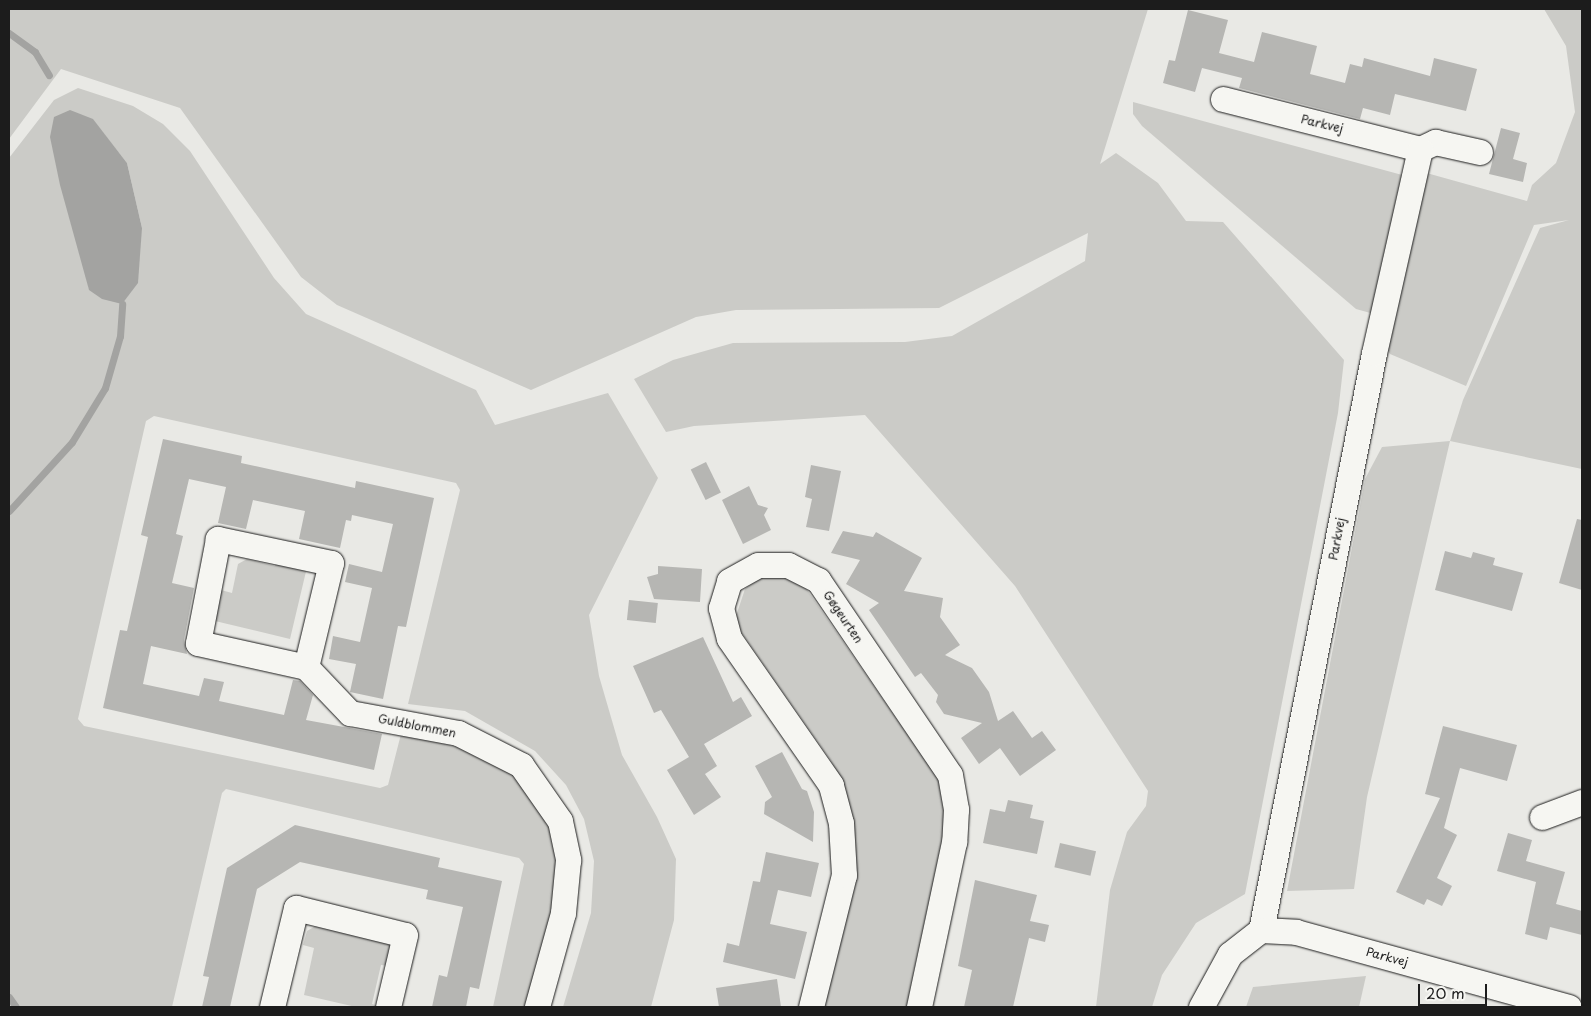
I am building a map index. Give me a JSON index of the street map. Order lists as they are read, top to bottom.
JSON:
{
  "streets": {
    "street": ["Parkvej", "Gøgeurten", "Guldblommen"]
  },
  "scale_bar": "20 m"
}
